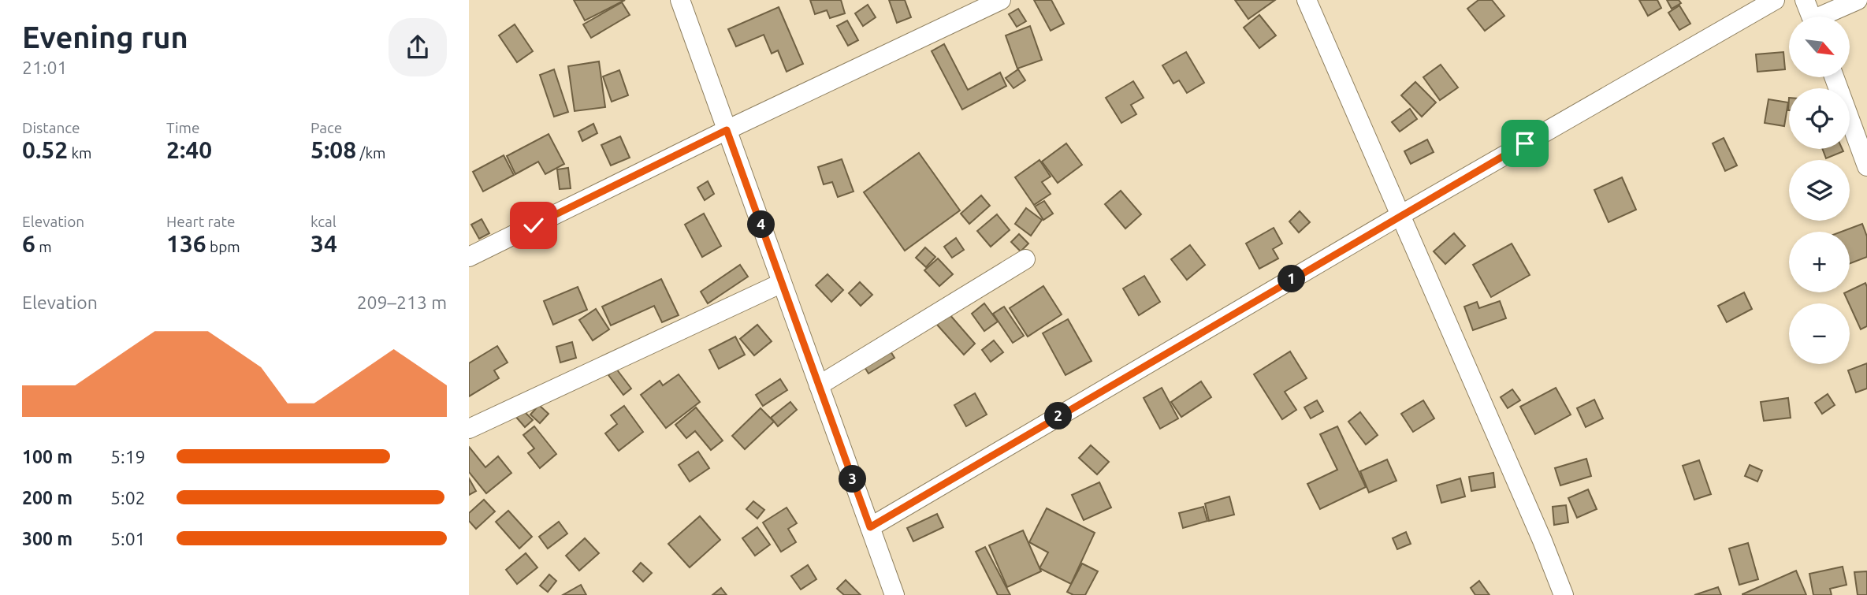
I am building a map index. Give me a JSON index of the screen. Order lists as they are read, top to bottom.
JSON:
{
  "north": "bottom right",
  "page": {
    "heading": ["Evening run", "21:01"],
    "map_buttons": ["+", "−"],
    "stats": [
      ["Distance", "0.52 km"],
      ["Time", "2:40"],
      ["Pace", "5:08 /km"],
      ["Elevation", "6 m"],
      ["Heart rate", "136 bpm"],
      ["kcal", "34"]
    ],
    "pins": [
      "4",
      "1",
      "2",
      "3"
    ],
    "chart": ["Elevation", "209–213 m"],
    "list": [
      {
        "name": "100 m",
        "note": "5:19"
      },
      {
        "name": "200 m",
        "note": "5:02"
      },
      {
        "name": "300 m",
        "note": "5:01"
      }
    ]
  }
}
